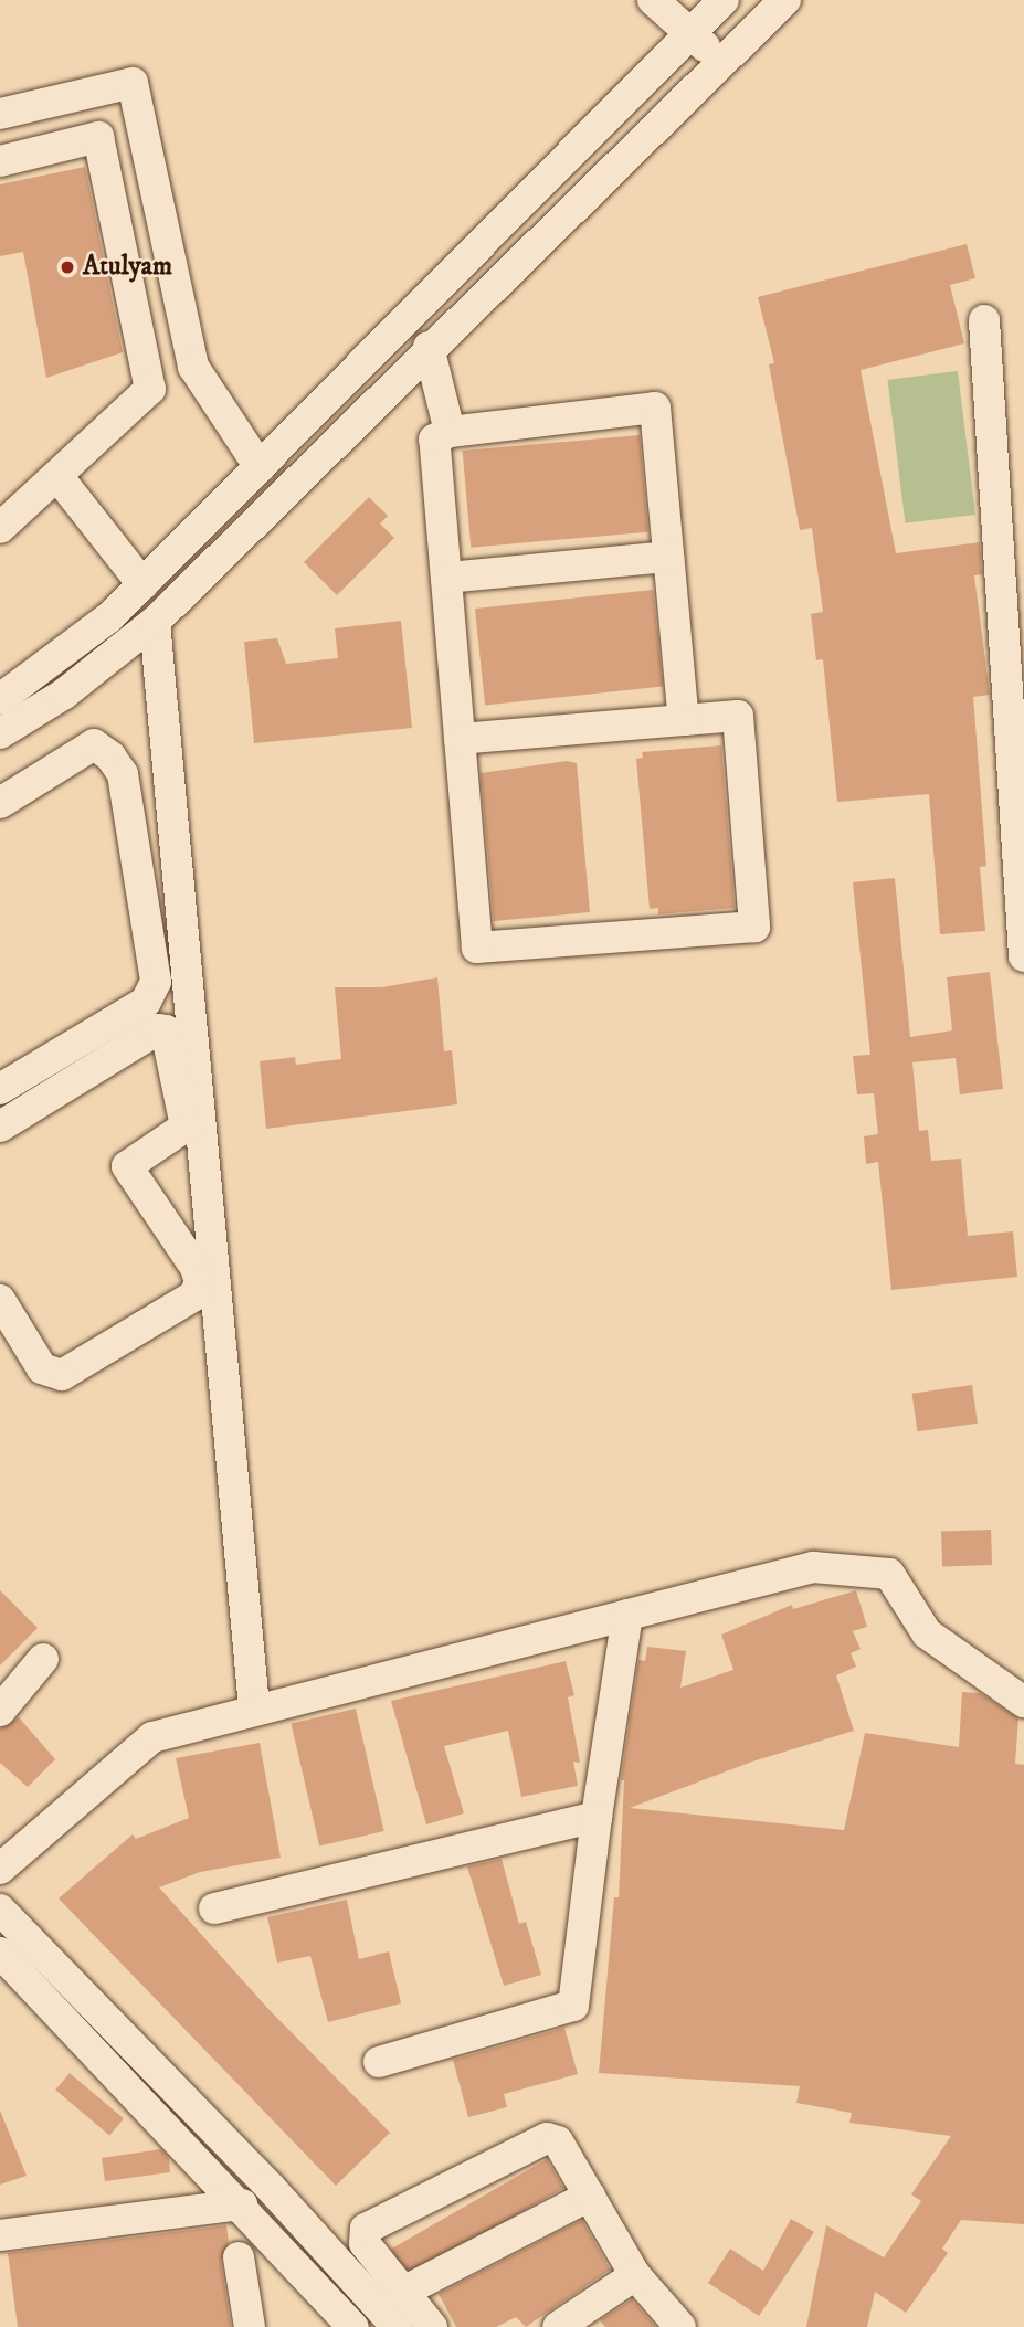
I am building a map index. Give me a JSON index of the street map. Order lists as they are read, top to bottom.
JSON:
{
  "places": ["Atulyam"]
}
